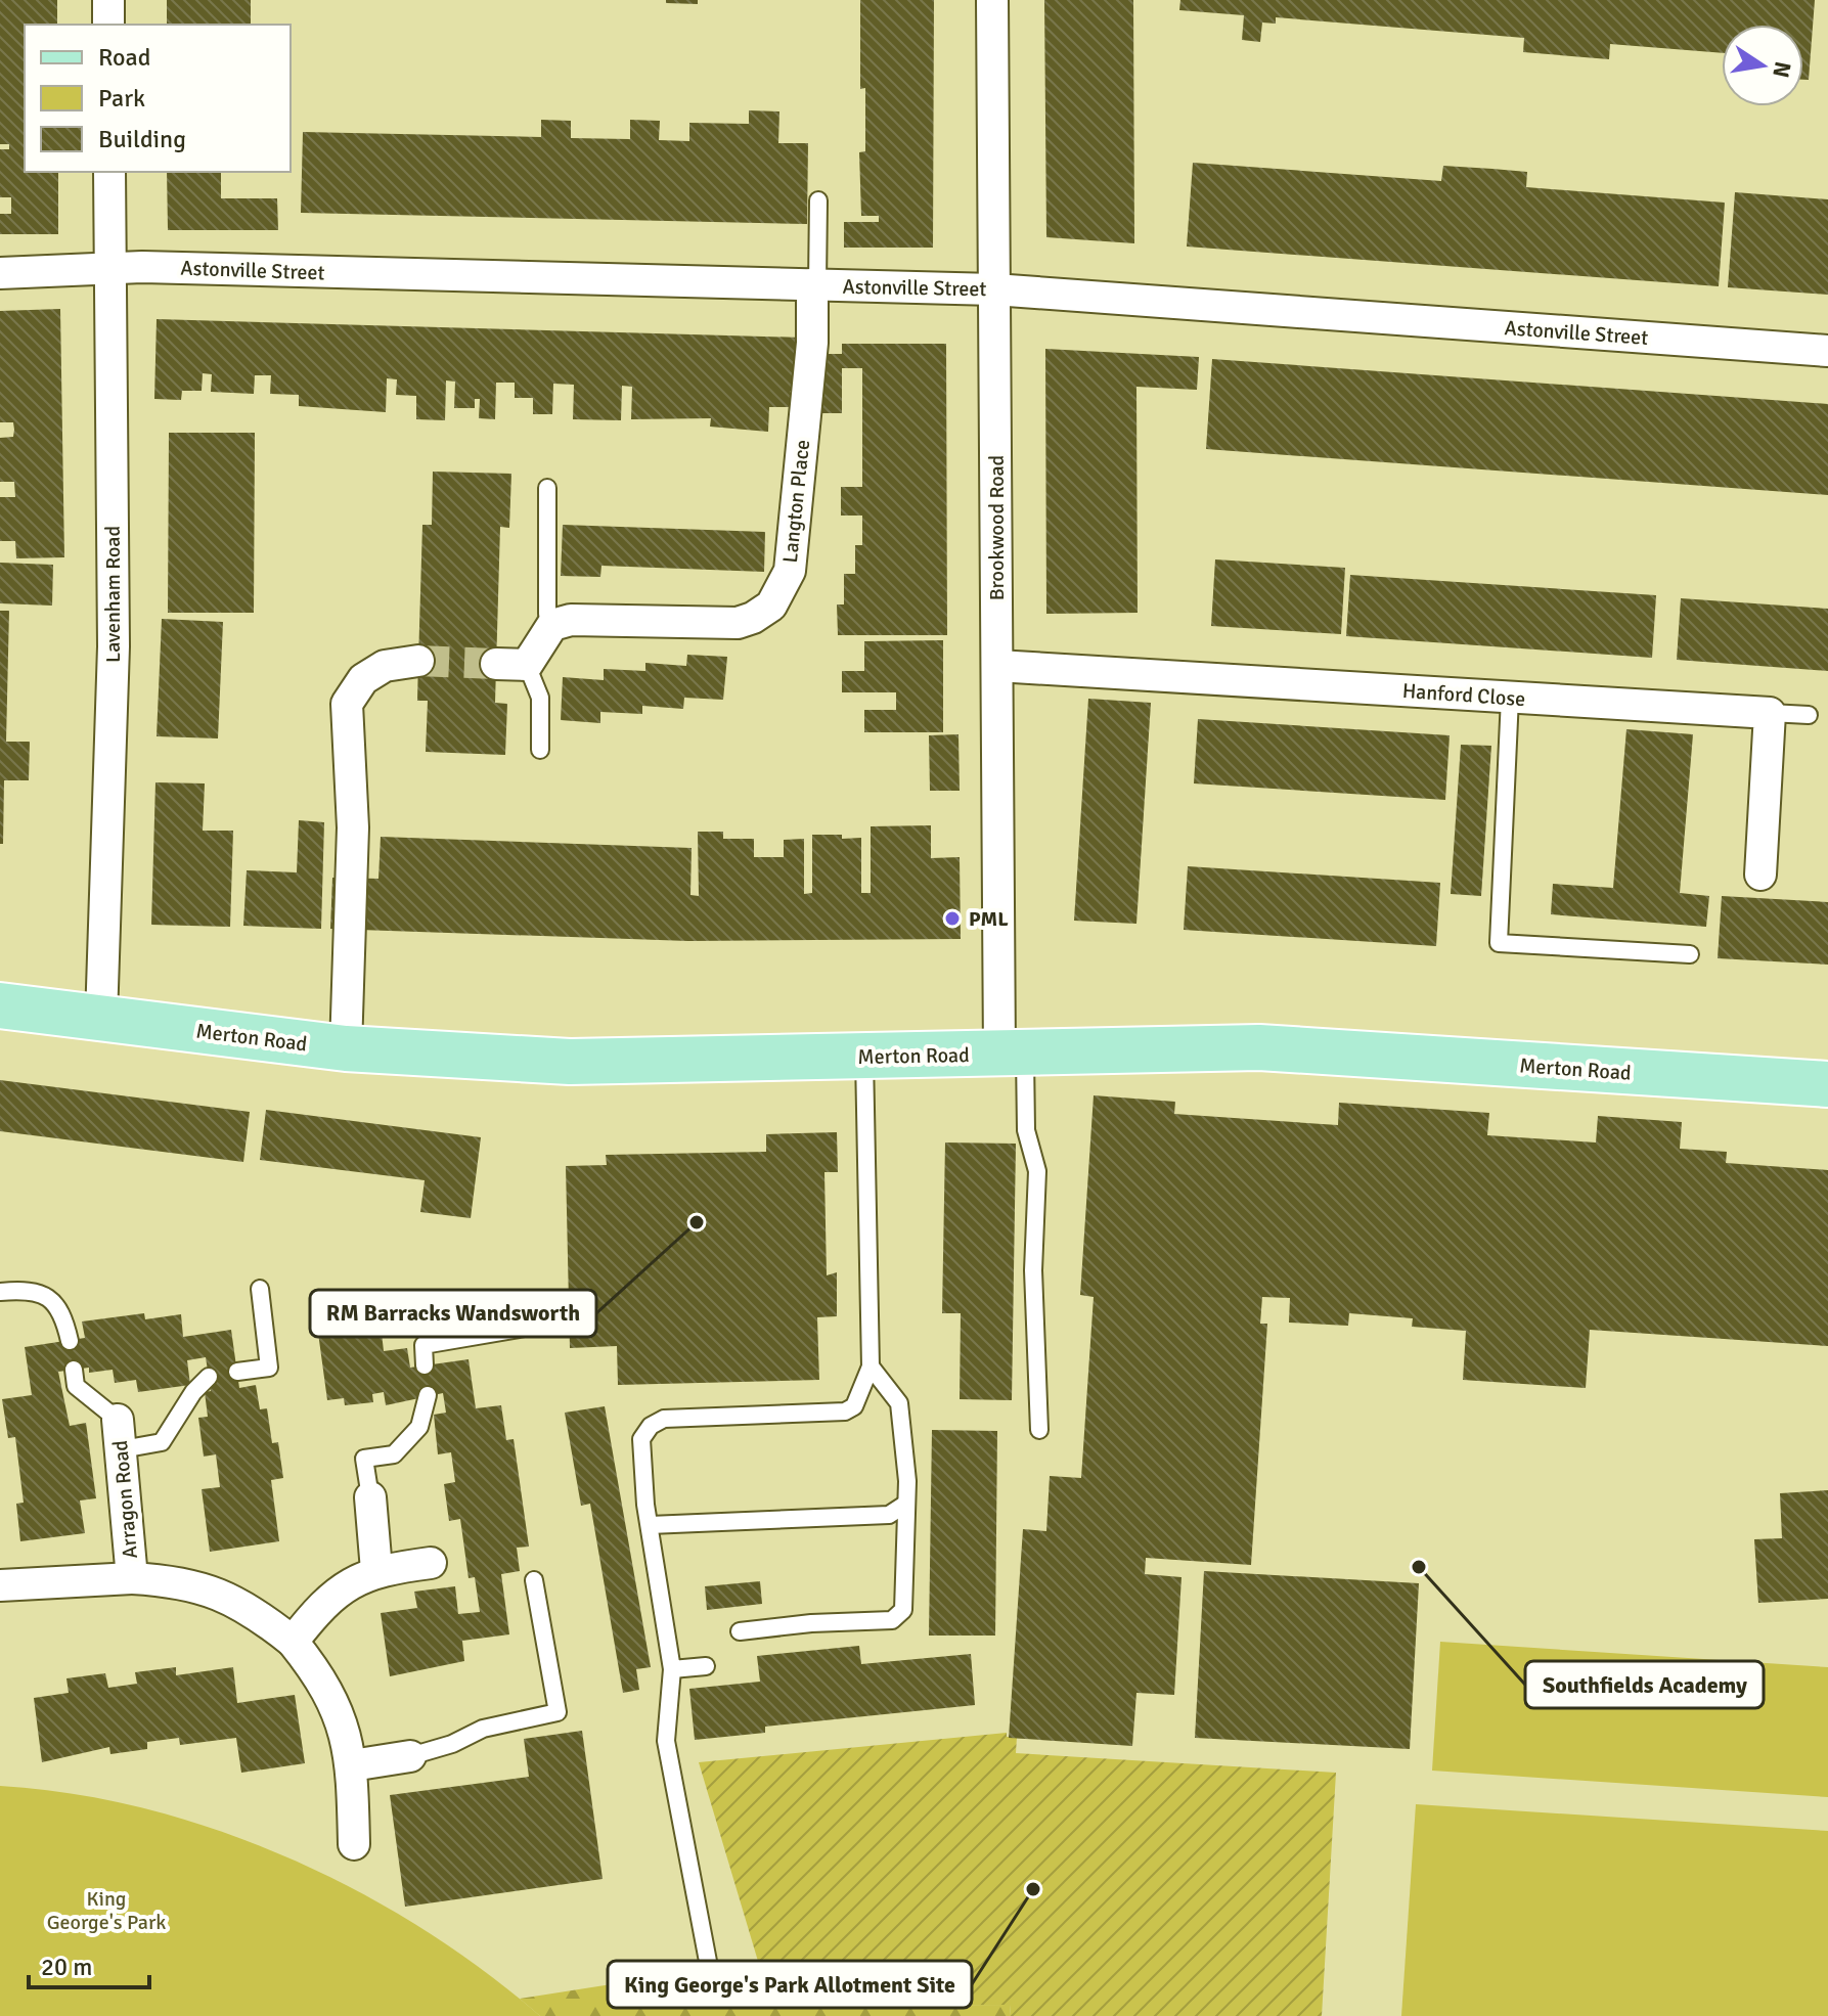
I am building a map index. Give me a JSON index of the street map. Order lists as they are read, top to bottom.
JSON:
{
  "streets": {
    "main road": ["Merton Road"],
    "street": [
      "Astonville Street",
      "Langton Place",
      "Brookwood Road",
      "Lavenham Road",
      "Hanford Close",
      "Arragon Road"
    ]
  },
  "crossings": [
    ["Astonville Street", "Langton Place"],
    ["Astonville Street", "Brookwood Road"],
    ["Astonville Street", "Lavenham Road"],
    ["Brookwood Road", "Hanford Close"],
    ["Brookwood Road", "Merton Road"],
    ["Lavenham Road", "Merton Road"]
  ],
  "parks": ["King George's Park"],
  "places": [
    "PML",
    "RM Barracks Wandsworth",
    "Southfields Academy",
    "King George's Park Allotment Site"
  ],
  "legend": ["Road", "Park", "Building"],
  "scale_bar": "20 m",
  "north": "right"
}
